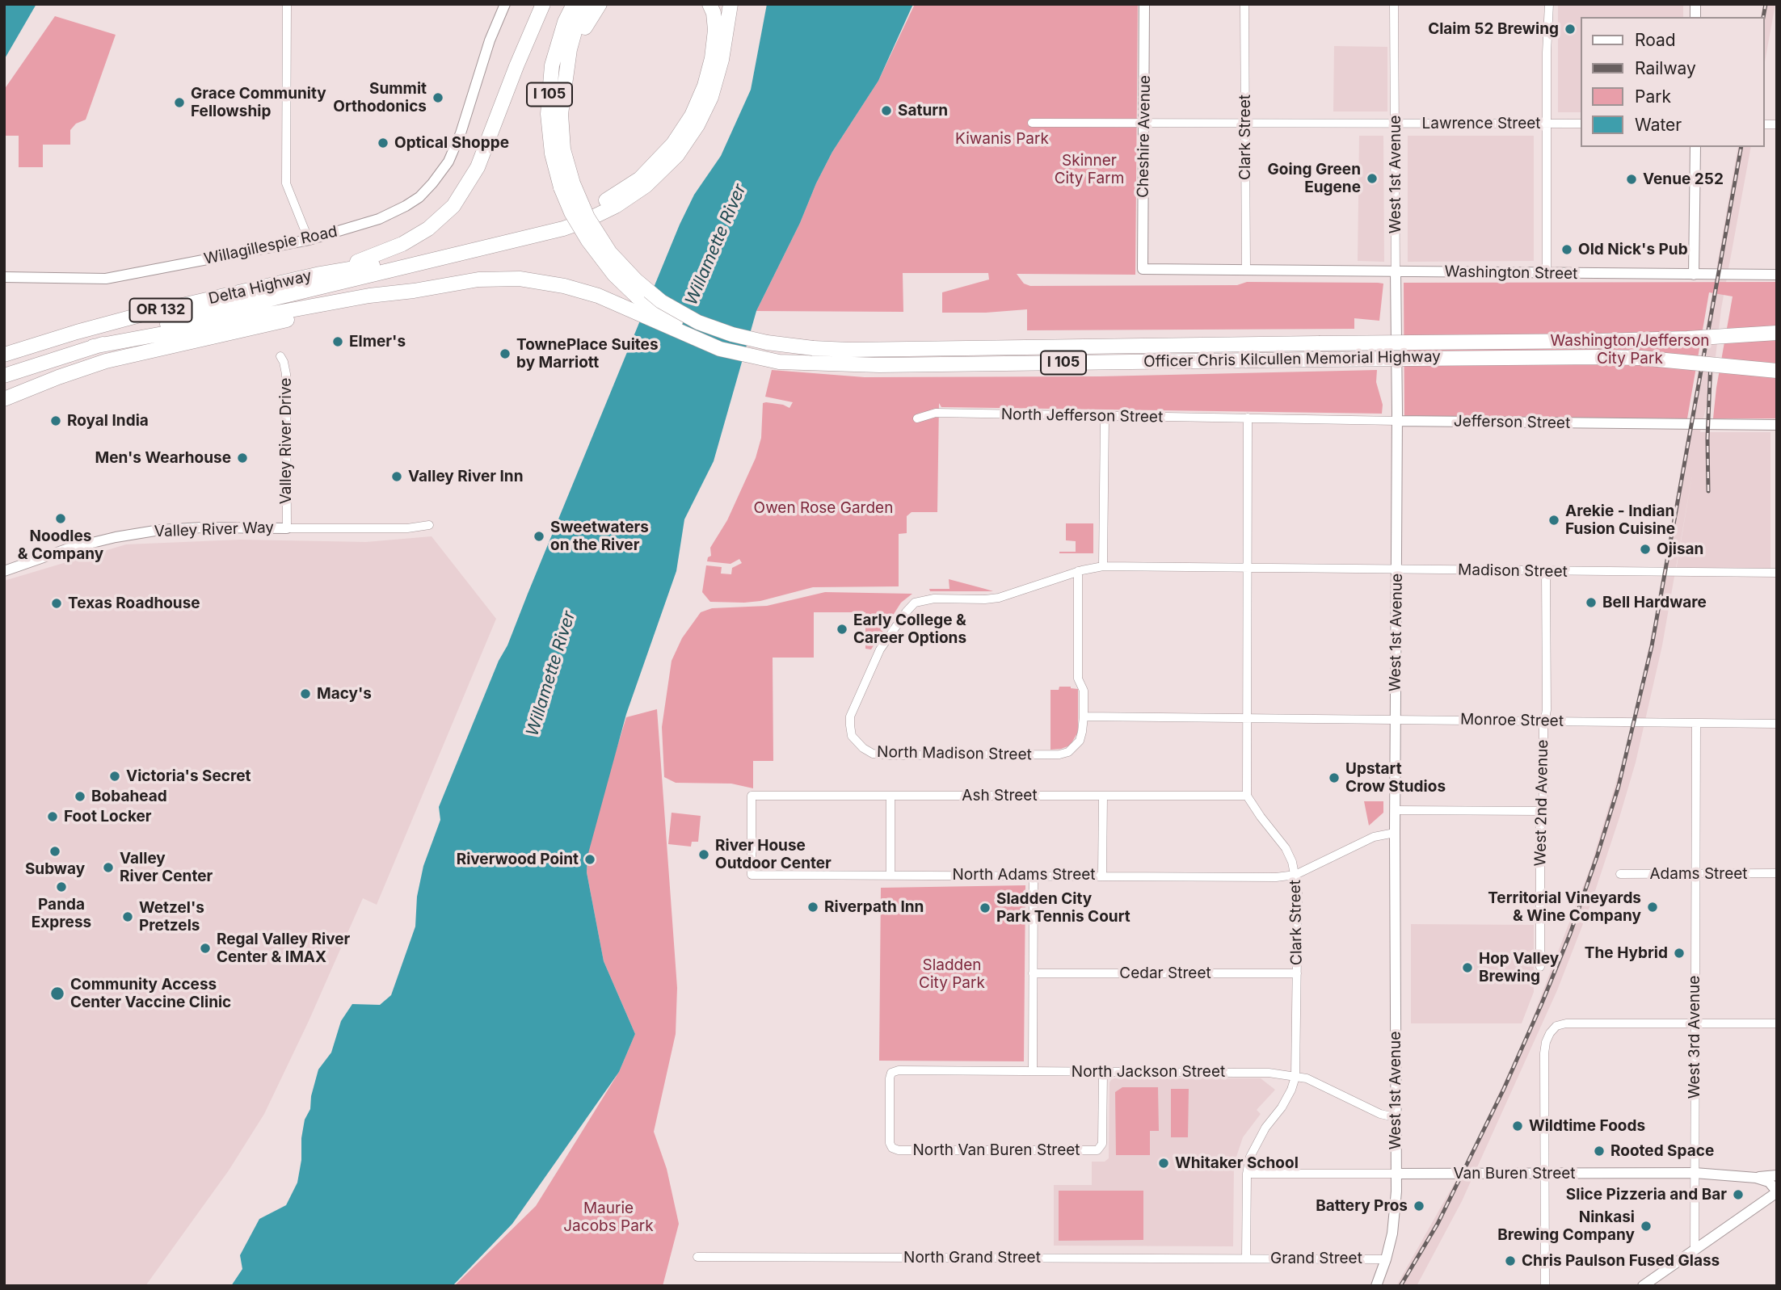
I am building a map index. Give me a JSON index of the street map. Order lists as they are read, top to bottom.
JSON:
{
  "streets": {
    "highway": [
      "I 105",
      "Delta Highway",
      "OR 132",
      "Officer Chris Kilcullen Memorial Highway"
    ],
    "street": [
      "Lawrence Street",
      "Cheshire Avenue",
      "Clark Street",
      "West 1st Avenue",
      "Willagillespie Road",
      "Washington Street",
      "North Jefferson Street",
      "Jefferson Street",
      "Valley River Drive",
      "Valley River Way",
      "Madison Street",
      "Monroe Street",
      "North Madison Street",
      "Ash Street",
      "West 2nd Avenue",
      "Adams Street",
      "North Adams Street",
      "Cedar Street",
      "West 3rd Avenue",
      "North Jackson Street",
      "North Van Buren Street",
      "Van Buren Street",
      "North Grand Street",
      "Grand Street"
    ]
  },
  "crossings": [
    ["I 105", "Officer Chris Kilcullen Memorial Highway"],
    ["Lawrence Street", "Cheshire Avenue"],
    ["Lawrence Street", "Clark Street"],
    ["Lawrence Street", "West 1st Avenue"],
    ["Cheshire Avenue", "Washington Street"],
    ["Clark Street", "Washington Street"],
    ["Clark Street", "Ash Street"],
    ["Clark Street", "North Adams Street"],
    ["Clark Street", "Cedar Street"],
    ["Clark Street", "North Jackson Street"],
    ["Clark Street", "Van Buren Street"],
    ["Clark Street", "North Grand Street"],
    ["Clark Street", "Grand Street"],
    ["West 1st Avenue", "Washington Street"],
    ["West 1st Avenue", "Jefferson Street"],
    ["West 1st Avenue", "Madison Street"],
    ["West 1st Avenue", "Monroe Street"],
    ["West 1st Avenue", "North Jackson Street"],
    ["West 1st Avenue", "Van Buren Street"],
    ["West 1st Avenue", "Grand Street"],
    ["North Jefferson Street", "Jefferson Street"],
    ["Valley River Drive", "Valley River Way"],
    ["Madison Street", "North Madison Street"],
    ["Madison Street", "West 2nd Avenue"],
    ["Monroe Street", "North Madison Street"],
    ["Monroe Street", "West 2nd Avenue"],
    ["Monroe Street", "West 3rd Avenue"],
    ["Ash Street", "North Adams Street"],
    ["Adams Street", "West 3rd Avenue"],
    ["West 3rd Avenue", "Van Buren Street"],
    ["North Jackson Street", "North Van Buren Street"],
    ["North Grand Street", "Grand Street"]
  ],
  "water": ["Willamette River"],
  "parks": [
    "Kiwanis Park",
    "Skinner City Farm",
    "Washington/Jefferson City Park",
    "Owen Rose Garden",
    "Sladden City Park",
    "Maurie Jacobs Park"
  ],
  "places": [
    "Claim 52 Brewing",
    "Summit Orthodonics",
    "Grace Community Fellowship",
    "Saturn",
    "Optical Shoppe",
    "Going Green Eugene",
    "Venue 252",
    "Old Nick's Pub",
    "Elmer's",
    "TownePlace Suites by Marriott",
    "Royal India",
    "Men's Wearhouse",
    "Valley River Inn",
    "Noodles & Company",
    "Arekie - Indian Fusion Cuisine",
    "Sweetwaters on the River",
    "Ojisan",
    "Bell Hardware",
    "Texas Roadhouse",
    "Early College & Career Options",
    "Macy's",
    "Victoria's Secret",
    "Upstart Crow Studios",
    "Bobahead",
    "Foot Locker",
    "Subway",
    "River House Outdoor Center",
    "Riverwood Point",
    "Valley River Center",
    "Panda Express",
    "Riverpath Inn",
    "Territorial Vineyards & Wine Company",
    "Sladden City Park Tennis Court",
    "Wetzel's Pretzels",
    "Regal Valley River Center & IMAX",
    "The Hybrid",
    "Hop Valley Brewing",
    "Community Access Center Vaccine Clinic",
    "Wildtime Foods",
    "Rooted Space",
    "Whitaker School",
    "Slice Pizzeria and Bar",
    "Battery Pros",
    "Ninkasi Brewing Company",
    "Chris Paulson Fused Glass"
  ],
  "legend": [
    "Road",
    "Railway",
    "Park",
    "Water"
  ]
}
